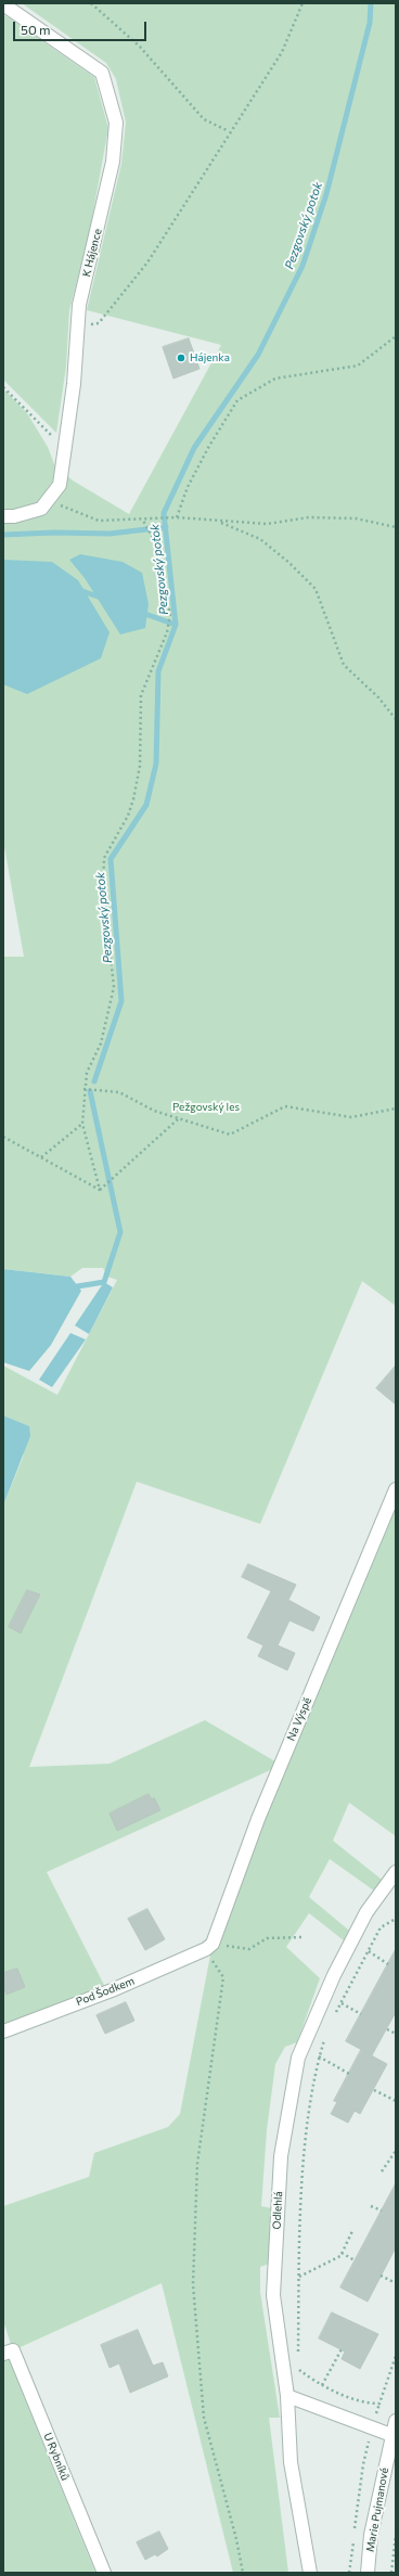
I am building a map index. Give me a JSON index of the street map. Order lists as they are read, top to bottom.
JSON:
{
  "streets": {
    "street": [
      "K Hájence",
      "Na Výspě",
      "Pod Šodkem",
      "Odlehlá",
      "U Rybníků",
      "Marie Pujmanové"
    ]
  },
  "crossings": [
    ["Na Výspě", "Pod Šodkem"]
  ],
  "water": ["Pezgovský potok"],
  "parks": ["Pežgovský les"],
  "places": ["Hájenka"],
  "scale_bar": "50 m"
}
